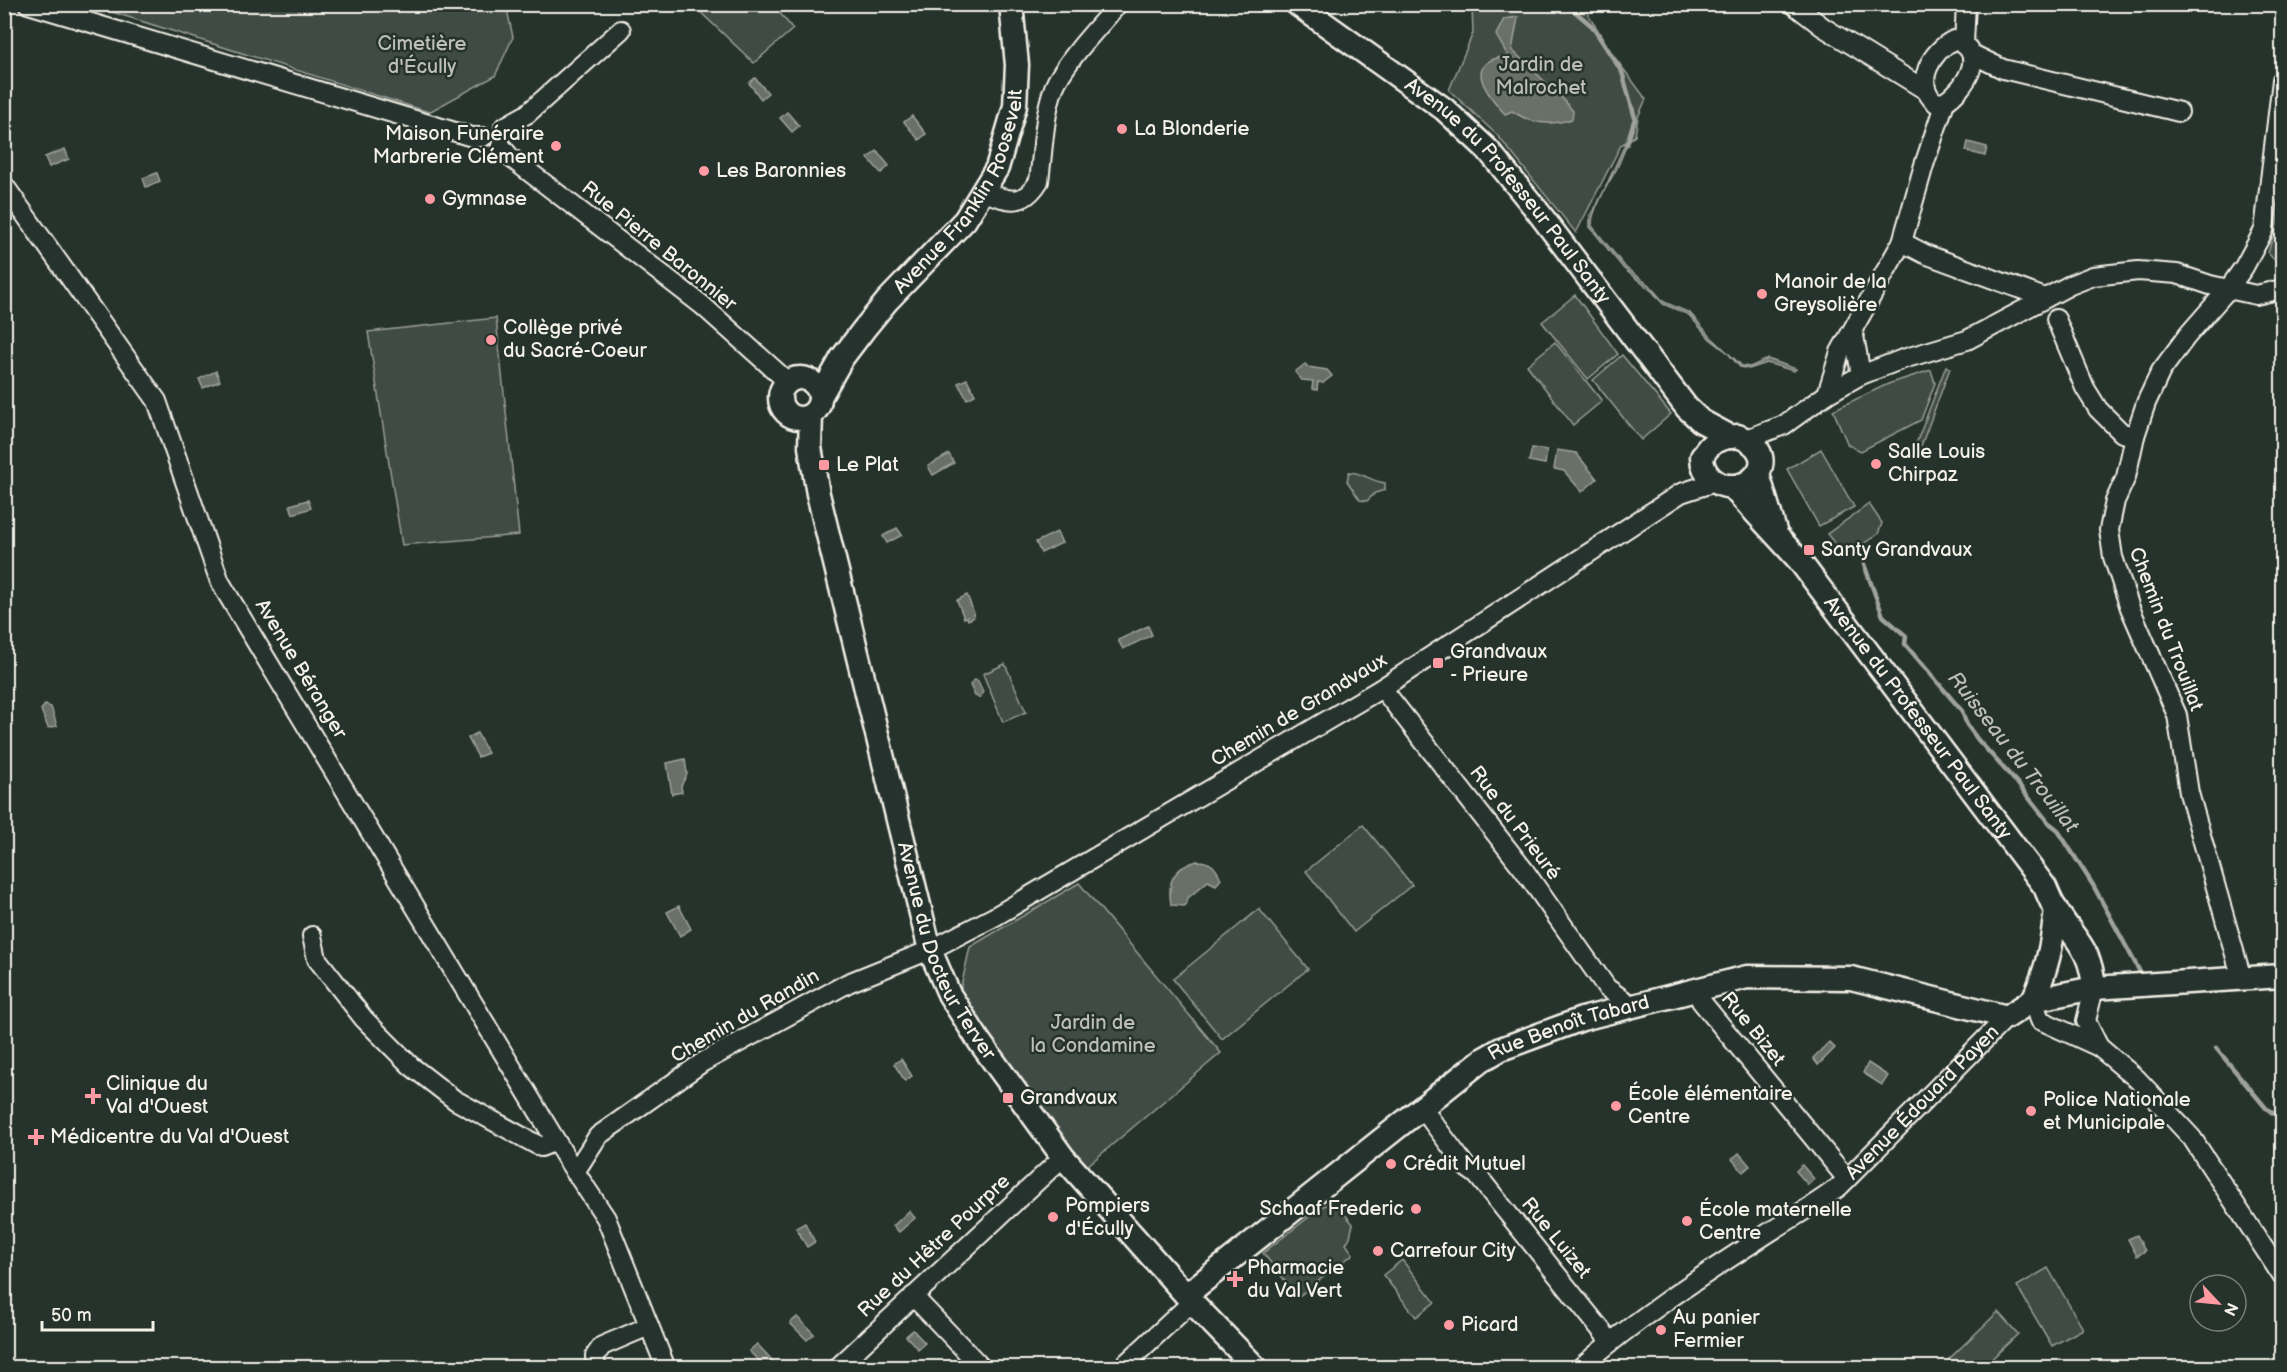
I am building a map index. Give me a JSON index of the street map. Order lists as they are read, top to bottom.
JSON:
{
  "streets": {
    "main road": [
      "Avenue Franklin Roosevelt",
      "Avenue du Professeur Paul Santy",
      "Avenue du Docteur Terver",
      "Rue Benoît Tabard",
      "Avenue Édouard Payen"
    ],
    "street": [
      "Rue Pierre Baronnier",
      "Chemin du Trouillat",
      "Avenue Béranger",
      "Chemin de Grandvaux",
      "Rue du Prieuré",
      "Chemin du Randin",
      "Rue Bizet",
      "Rue Luizet",
      "Rue du Hêtre Pourpre"
    ]
  },
  "crossings": [
    ["Avenue Franklin Roosevelt", "Rue Pierre Baronnier"],
    ["Avenue Franklin Roosevelt", "Avenue du Docteur Terver"],
    ["Avenue du Professeur Paul Santy", "Chemin de Grandvaux"],
    ["Avenue du Professeur Paul Santy", "Avenue Édouard Payen"],
    ["Rue Pierre Baronnier", "Avenue du Docteur Terver"],
    ["Chemin du Trouillat", "Avenue Édouard Payen"],
    ["Avenue Béranger", "Chemin du Randin"],
    ["Chemin de Grandvaux", "Rue du Prieuré"],
    ["Chemin de Grandvaux", "Avenue du Docteur Terver"],
    ["Chemin de Grandvaux", "Chemin du Randin"],
    ["Rue du Prieuré", "Rue Benoît Tabard"],
    ["Avenue du Docteur Terver", "Chemin du Randin"],
    ["Avenue du Docteur Terver", "Rue Benoît Tabard"],
    ["Avenue du Docteur Terver", "Rue du Hêtre Pourpre"],
    ["Rue Bizet", "Rue Benoît Tabard"],
    ["Rue Bizet", "Avenue Édouard Payen"],
    ["Rue Benoît Tabard", "Avenue Édouard Payen"],
    ["Rue Benoît Tabard", "Rue Luizet"],
    ["Avenue Édouard Payen", "Rue Luizet"]
  ],
  "water": ["Ruisseau du Trouillat"],
  "parks": ["Cimetière d'Écully", "Jardin de Malrochet", "Jardin de la Condamine"],
  "places": {
    "other": [
      "La Blonderie",
      "Maison Funéraire Marbrerie Clément",
      "Les Baronnies",
      "Gymnase",
      "Manoir de la Greysolière",
      "Collège privé du Sacré-Coeur",
      "Salle Louis Chirpaz",
      "École élémentaire Centre",
      "Police Nationale et Municipale",
      "Crédit Mutuel",
      "Schaaf Frederic",
      "Pompiers d'Écully",
      "École maternelle Centre",
      "Carrefour City",
      "Picard",
      "Au panier Fermier"
    ],
    "transit": [
      "Le Plat",
      "Santy Grandvaux",
      "Grandvaux - Prieure",
      "Grandvaux"
    ],
    "health": ["Clinique du Val d'Ouest", "Médicentre du Val d'Ouest", "Pharmacie du Val Vert"]
  },
  "scale_bar": "50 m",
  "north": "bottom right"
}
